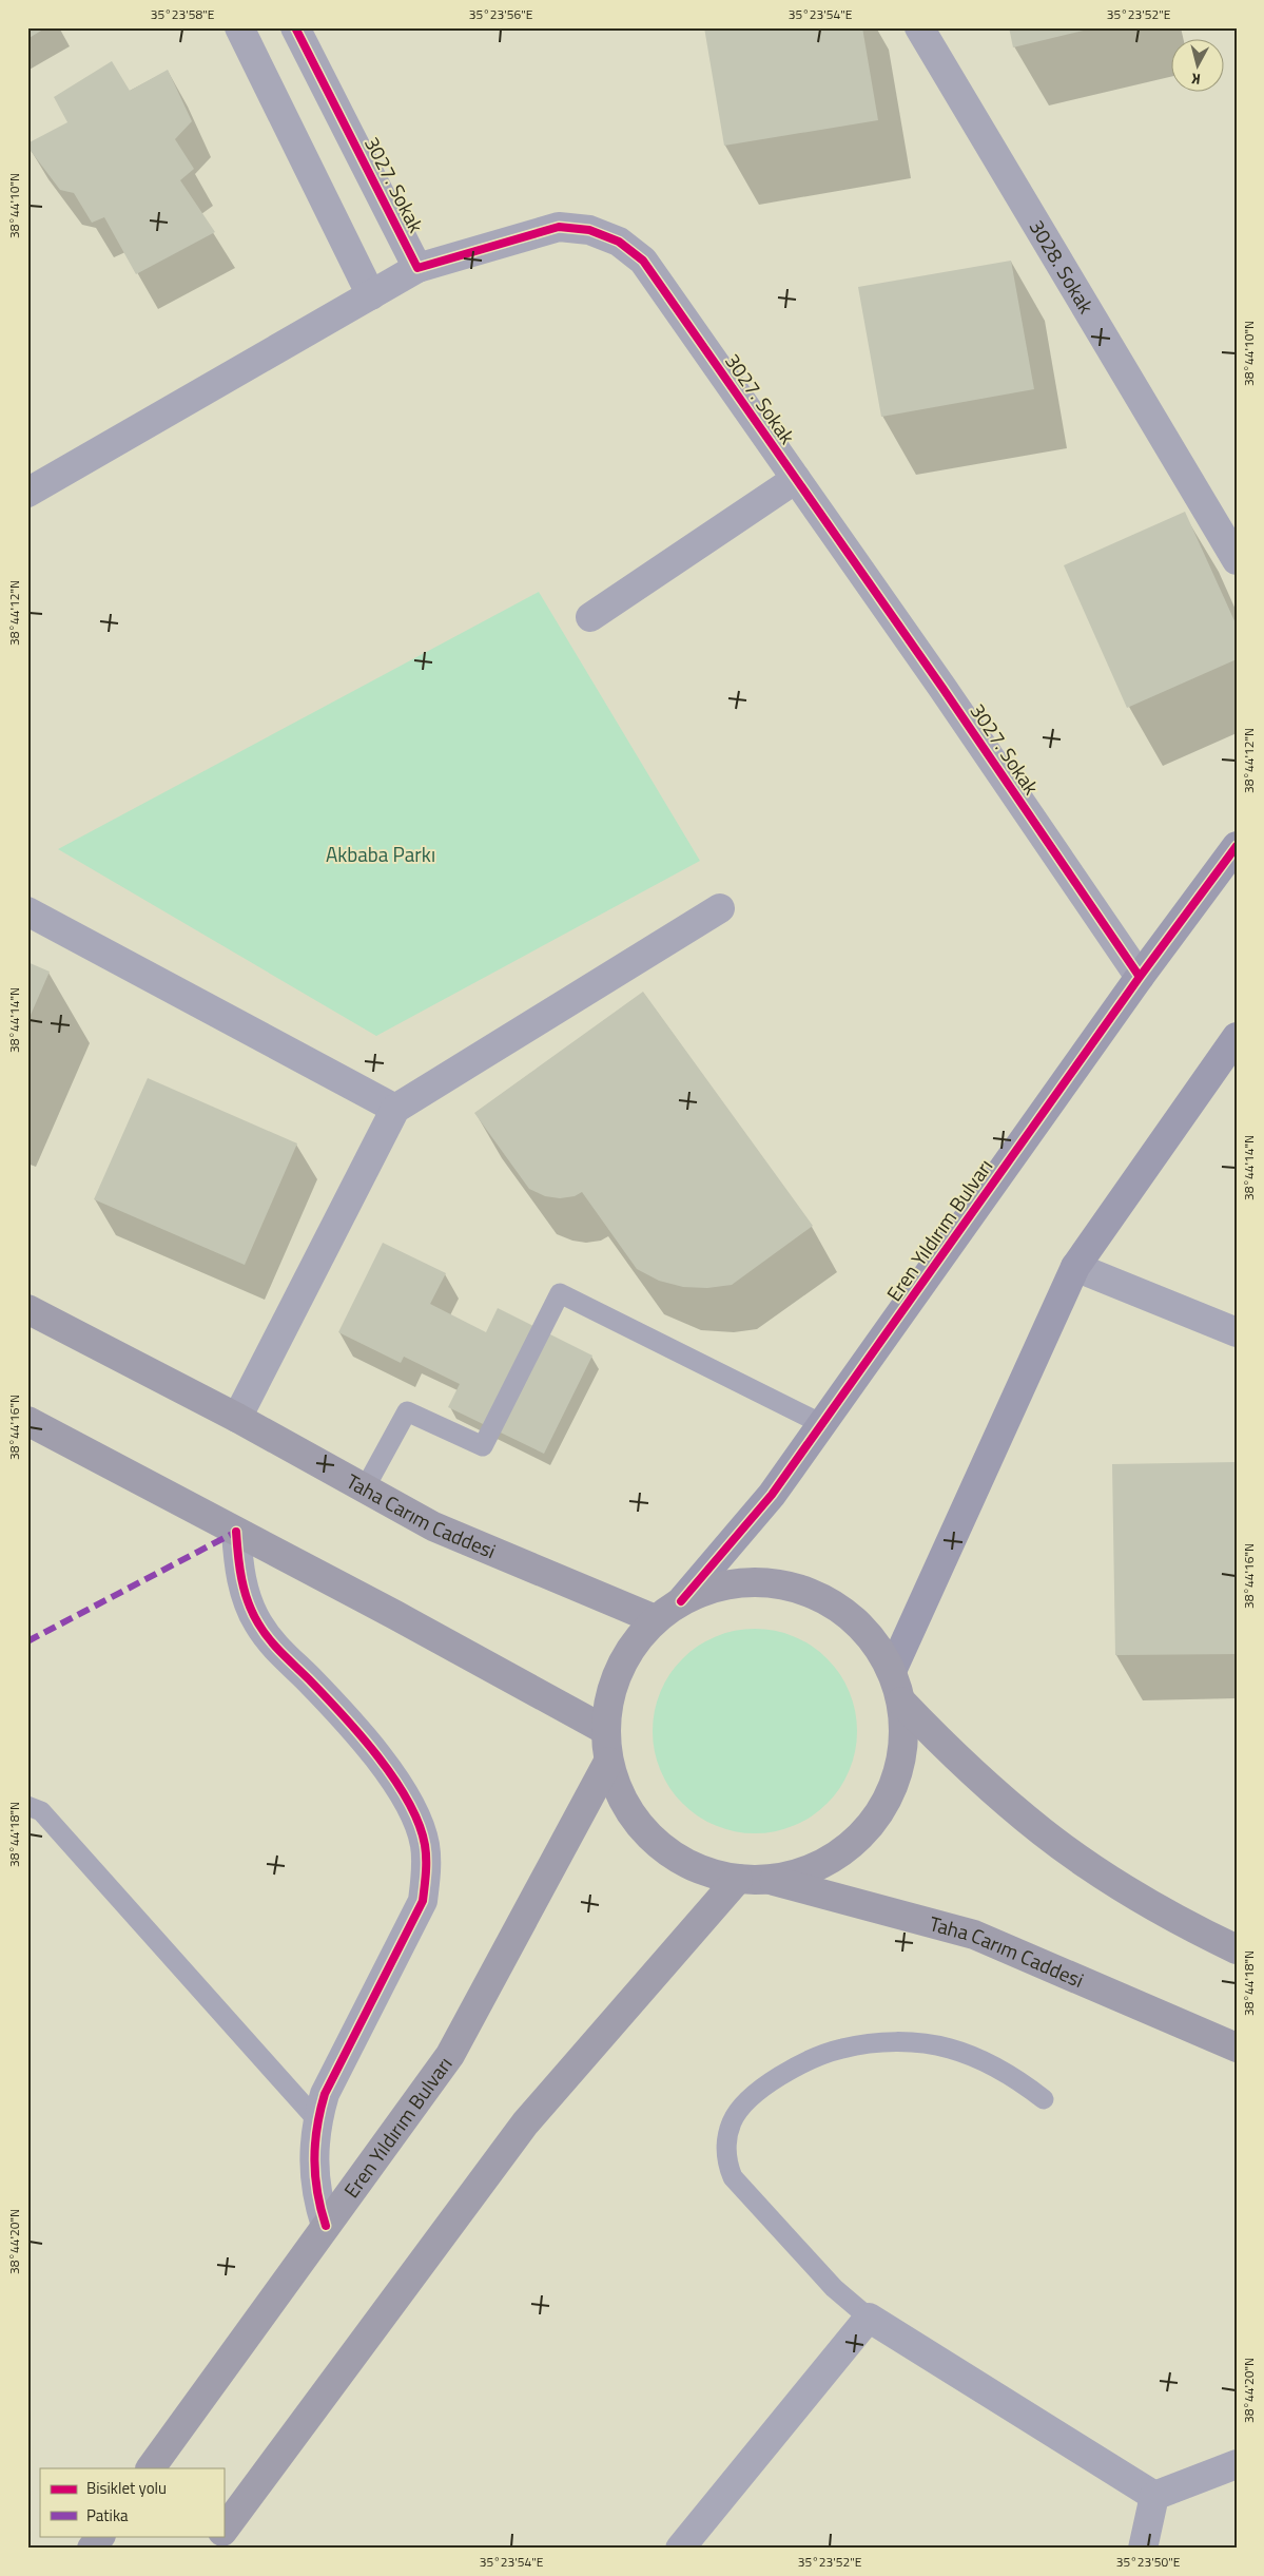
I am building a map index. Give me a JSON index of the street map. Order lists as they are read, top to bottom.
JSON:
{
  "streets": {
    "main road": ["Eren Yıldırım Bulvarı", "Taha Carım Caddesi"],
    "street": ["3027. Sokak", "3028. Sokak"]
  },
  "crossings": [
    ["3027. Sokak", "Eren Yıldırım Bulvarı"]
  ],
  "parks": ["Akbaba Parkı"],
  "legend": ["Bisiklet yolu", "Patika"],
  "north": "bottom",
  "coordinates": [
    "35°23'58\"E",
    "35°23'56\"E",
    "35°23'54\"E",
    "35°23'52\"E",
    "38°44'10\"N",
    "38°44'12\"N",
    "38°44'14\"N",
    "38°44'16\"N",
    "38°44'18\"N",
    "38°44'20\"N",
    "35°23'50\"E"
  ]
}
